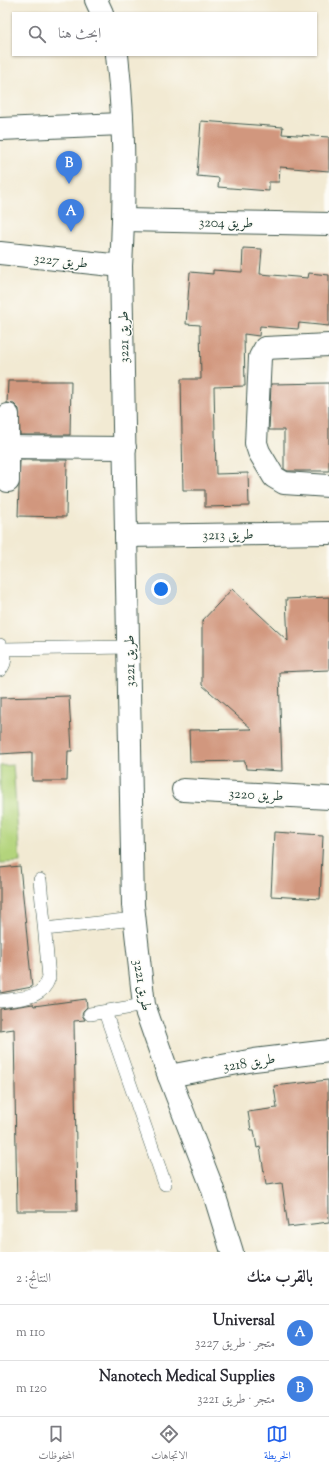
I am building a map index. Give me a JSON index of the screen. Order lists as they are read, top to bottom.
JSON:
{
  "streets": {
    "street": [
      "طريق 3204",
      "طريق 3227",
      "طريق 3221",
      "طريق 3213",
      "طريق 3220",
      "طريق 3218"
    ]
  },
  "crossings": [
    ["طريق 3204", "طريق 3221"],
    ["طريق 3227", "طريق 3221"],
    ["طريق 3221", "طريق 3213"],
    ["طريق 3221", "طريق 3218"]
  ],
  "page": {
    "search": "ابحث هنا",
    "pins": ["B", "A"],
    "heading": ["بالقرب منك", "النتائج: 2"],
    "list": [
      {
        "mark": "A",
        "name": "Universal",
        "note": "متجر · طريق 3227",
        "value": "110 m"
      },
      {
        "mark": "B",
        "name": "Nanotech Medical Supplies",
        "note": "متجر · طريق 3221",
        "value": "120 m"
      }
    ],
    "nav": ["الخريطة", "الاتجاهات", "المحفوظات"]
  }
}
